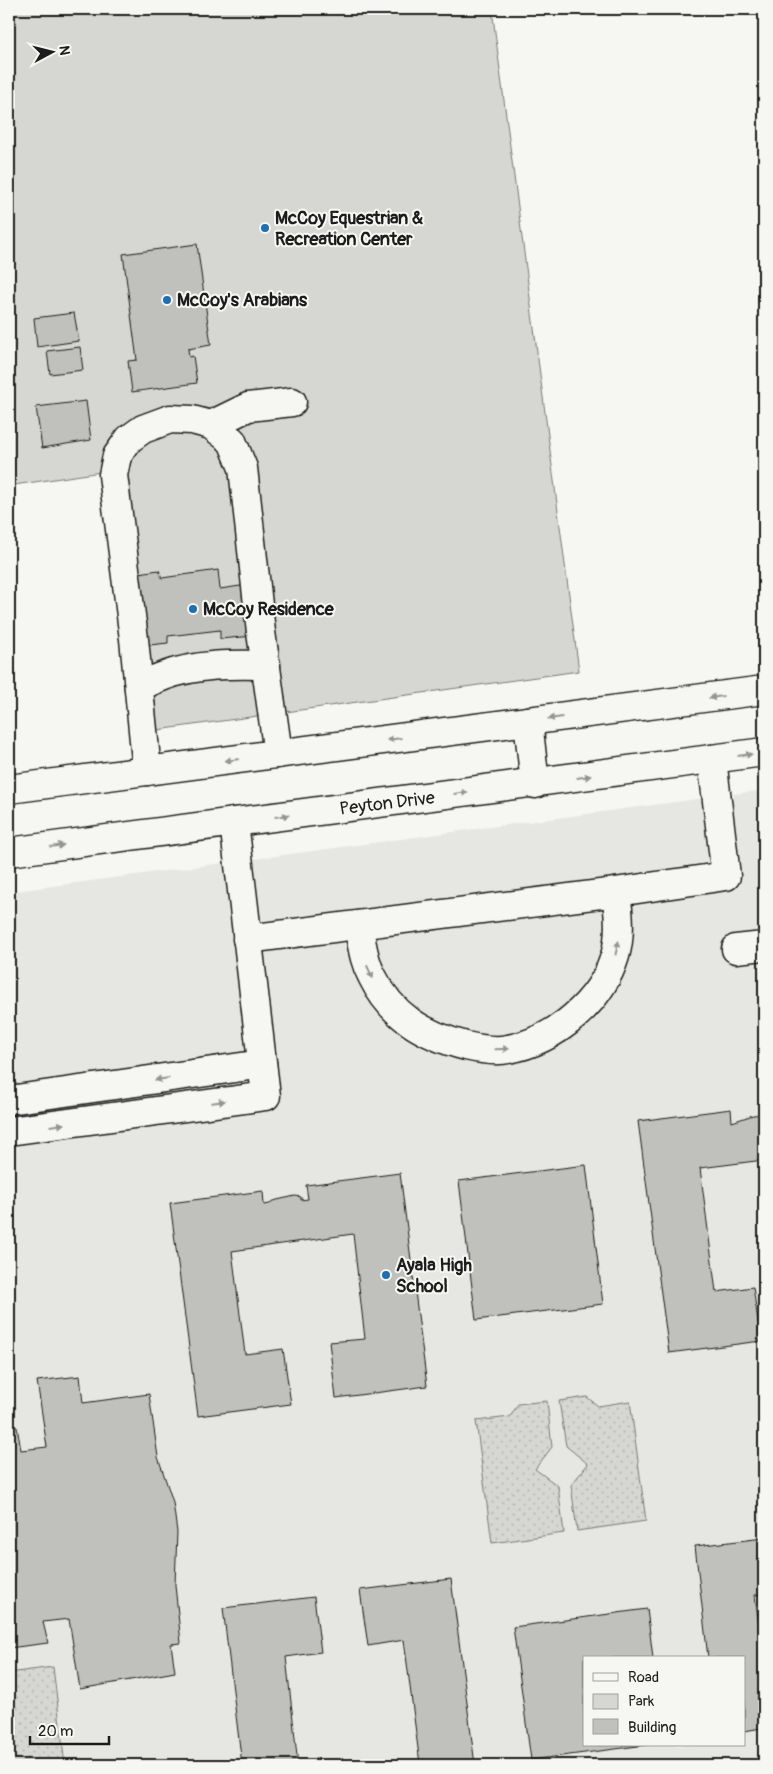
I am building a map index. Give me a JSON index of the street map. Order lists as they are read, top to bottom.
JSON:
{
  "streets": {
    "main road": ["Peyton Drive"]
  },
  "places": [
    "McCoy Equestrian & Recreation Center",
    "McCoy's Arabians",
    "McCoy Residence",
    "Ayala High School"
  ],
  "legend": ["Road", "Park", "Building"],
  "scale_bar": "20 m",
  "north": "right"
}
